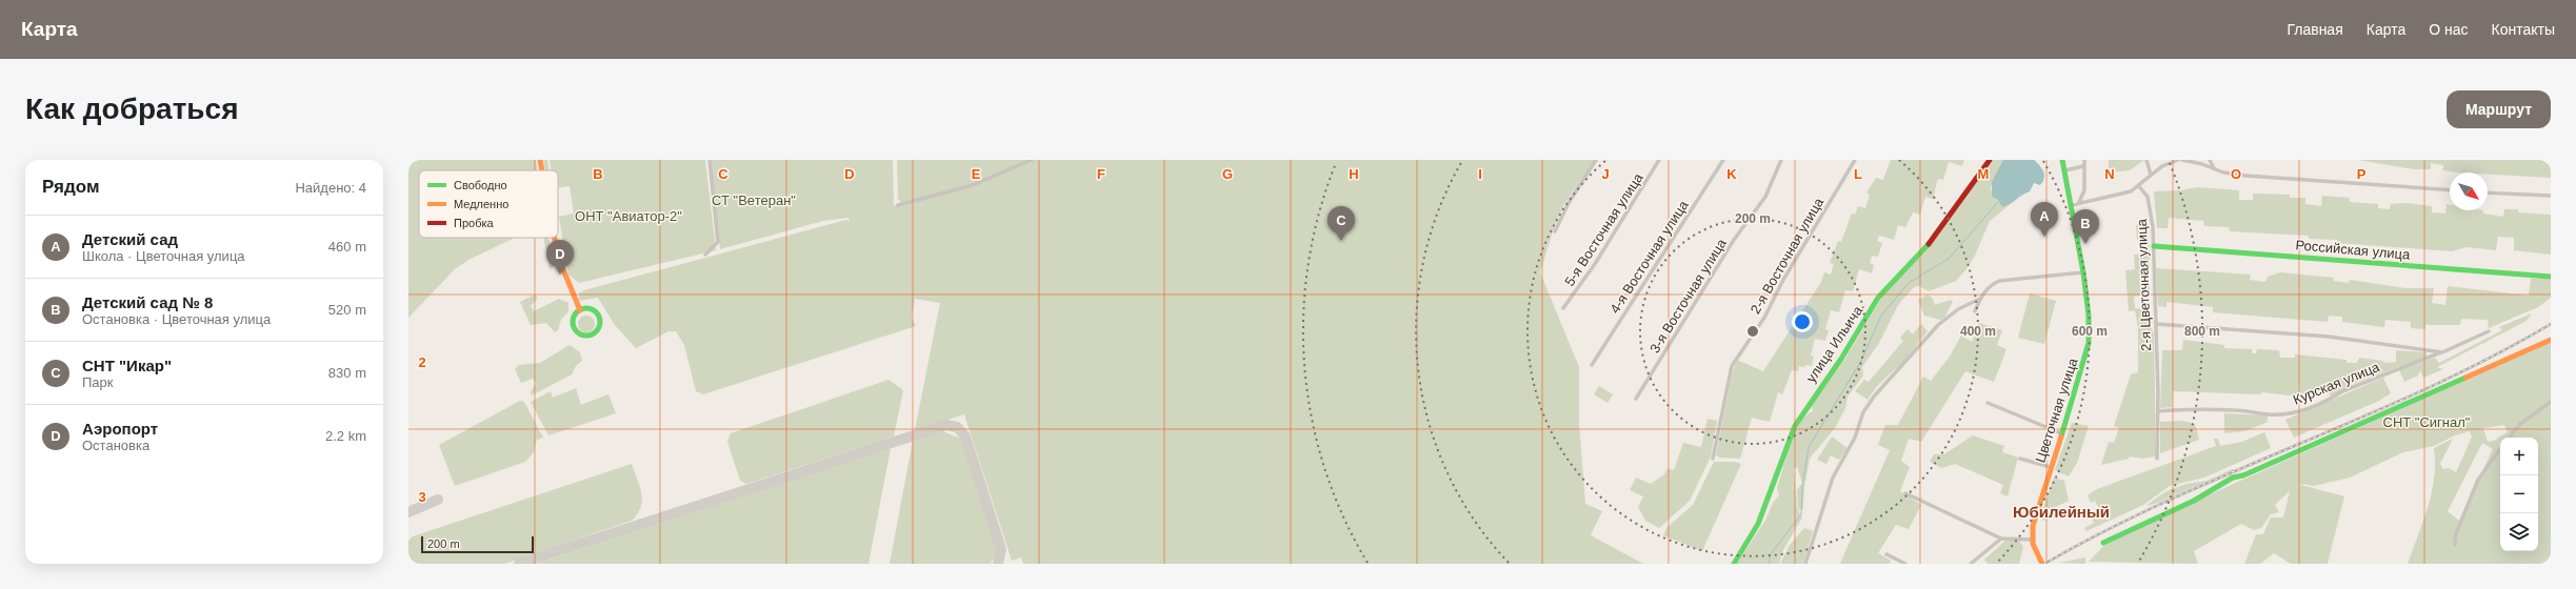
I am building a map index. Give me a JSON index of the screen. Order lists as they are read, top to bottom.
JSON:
{
  "streets": {
    "street": [
      "5-я Восточная улица",
      "Российская улица",
      "2-я Восточная улица",
      "4-я Восточная улица",
      "2-я Цветочная улица",
      "3-я Восточная улица",
      "улица Ильича",
      "Курская улица",
      "Цветочная улица"
    ]
  },
  "crossings": [
    ["Российская улица", "2-я Цветочная улица"],
    ["2-я Цветочная улица", "Курская улица"]
  ],
  "districts": ["Юбилейный"],
  "parks": ["СТ \"Ветеран\"", "ОНТ \"Авиатор-2\"", "СНТ \"Сигнал\""],
  "legend": ["Свободно", "Медленно", "Пробка"],
  "scale_bar": "200 m",
  "north": "bottom right",
  "page": {
    "header": "Карта",
    "nav": [
      "Главная",
      "Карта",
      "О нас",
      "Контакты"
    ],
    "buttons": "Маршрут",
    "title": "Как добраться",
    "heading": ["Рядом", "Найдено: 4"],
    "pins": [
      "A",
      "C",
      "B",
      "D"
    ],
    "list": [
      {
        "mark": "A",
        "name": "Детский сад",
        "note": "Школа · Цветочная улица",
        "value": "460 m"
      },
      {
        "mark": "B",
        "name": "Детский сад № 8",
        "note": "Остановка · Цветочная улица",
        "value": "520 m"
      },
      {
        "mark": "C",
        "name": "СНТ \"Икар\"",
        "note": "Парк",
        "value": "830 m"
      },
      {
        "mark": "D",
        "name": "Аэропорт",
        "note": "Остановка",
        "value": "2.2 km"
      }
    ],
    "map_buttons": ["+", "−"],
    "scale": "200 m"
  },
  "grid": {
    "columns": [
      "B",
      "C",
      "D",
      "E",
      "F",
      "G",
      "H",
      "I",
      "J",
      "K",
      "L",
      "M",
      "N",
      "O",
      "P"
    ],
    "rows": ["2", "3"]
  },
  "rings": [
    "200 m",
    "400 m",
    "600 m",
    "800 m"
  ]
}
